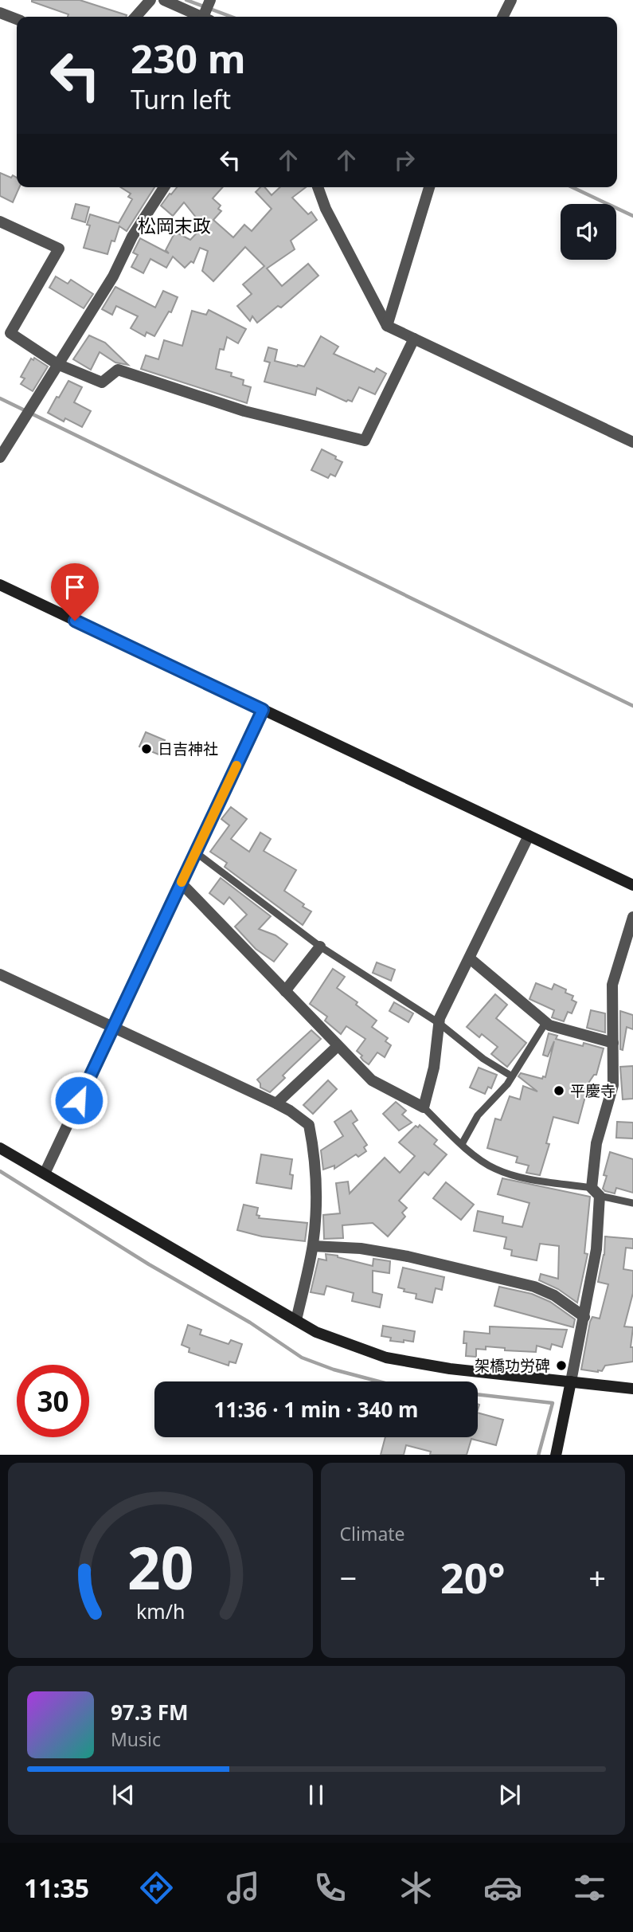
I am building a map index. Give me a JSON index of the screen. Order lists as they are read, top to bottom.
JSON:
{
  "districts": ["松岡末政"],
  "places": ["日吉神社", "平慶寺", "架橋功労碑"],
  "page": {
    "turn": ["230 m", "Turn left"],
    "limit": "30",
    "trip": "11:36 · 1 min · 340 m",
    "tile": "Climate",
    "heat": ["−", "20°", "+"],
    "song": ["97.3 FM", "Music"],
    "tabs": "11:35",
    "gauge": ["20", "km/h"]
  }
}
